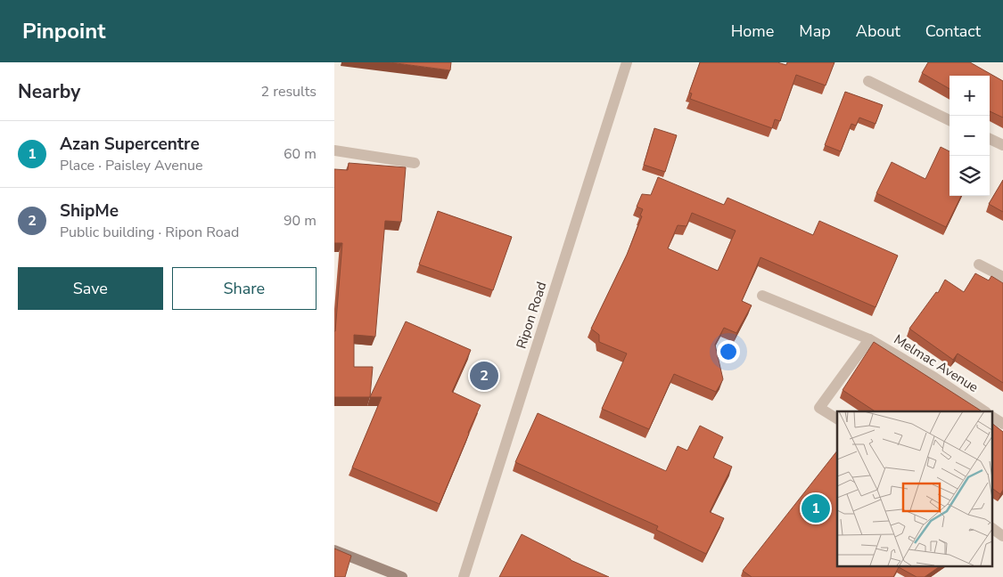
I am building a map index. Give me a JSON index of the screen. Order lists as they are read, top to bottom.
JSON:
{
  "streets": {
    "street": ["Ripon Road", "Melmac Avenue"]
  },
  "page": {
    "header": "Pinpoint",
    "nav": [
      "Home",
      "Map",
      "About",
      "Contact"
    ],
    "heading": ["Nearby", "2 results"],
    "map_buttons": ["+", "−"],
    "list": [
      {
        "mark": "1",
        "name": "Azan Supercentre",
        "note": "Place · Paisley Avenue",
        "value": "60 m"
      },
      {
        "mark": "2",
        "name": "ShipMe",
        "note": "Public building · Ripon Road",
        "value": "90 m"
      }
    ],
    "buttons": ["Save", "Share"],
    "pins": ["2", "1"]
  }
}
